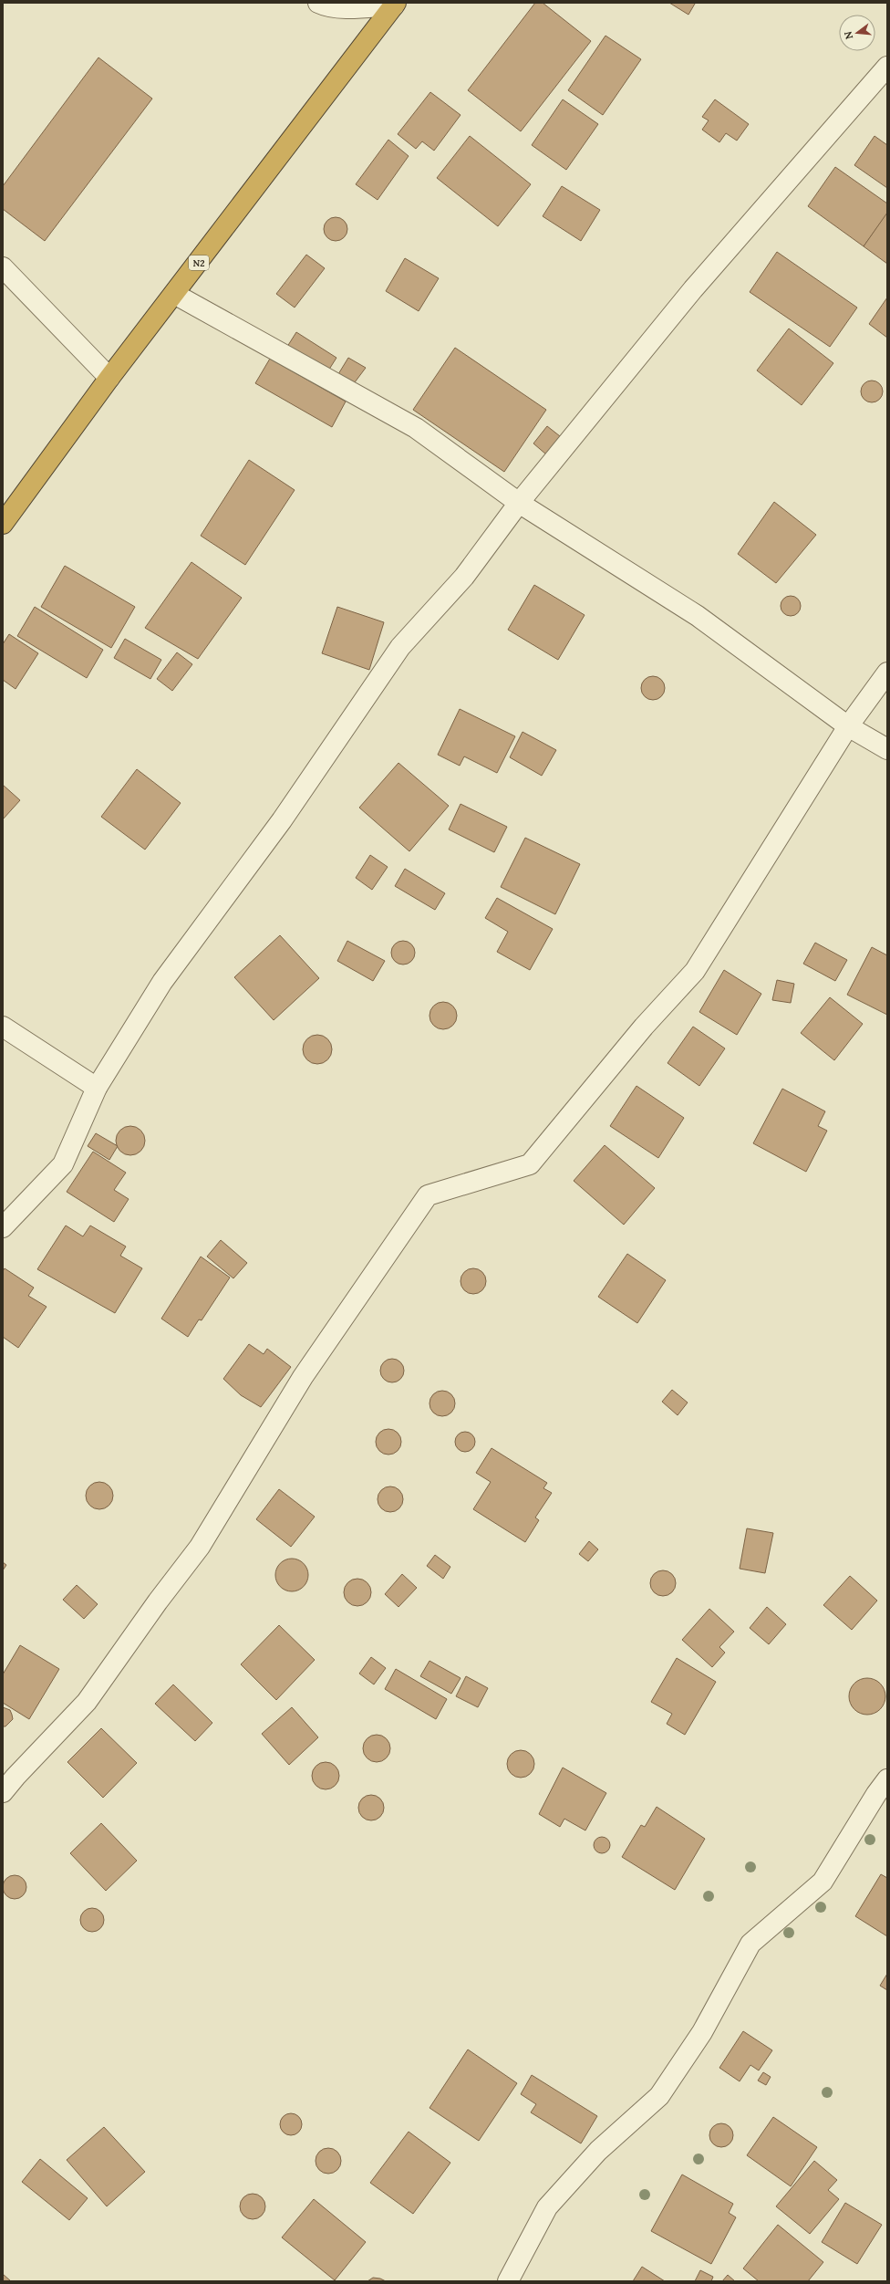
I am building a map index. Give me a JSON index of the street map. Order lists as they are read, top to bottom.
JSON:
{
  "streets": {
    "highway": ["N2"]
  },
  "north": "left"
}
